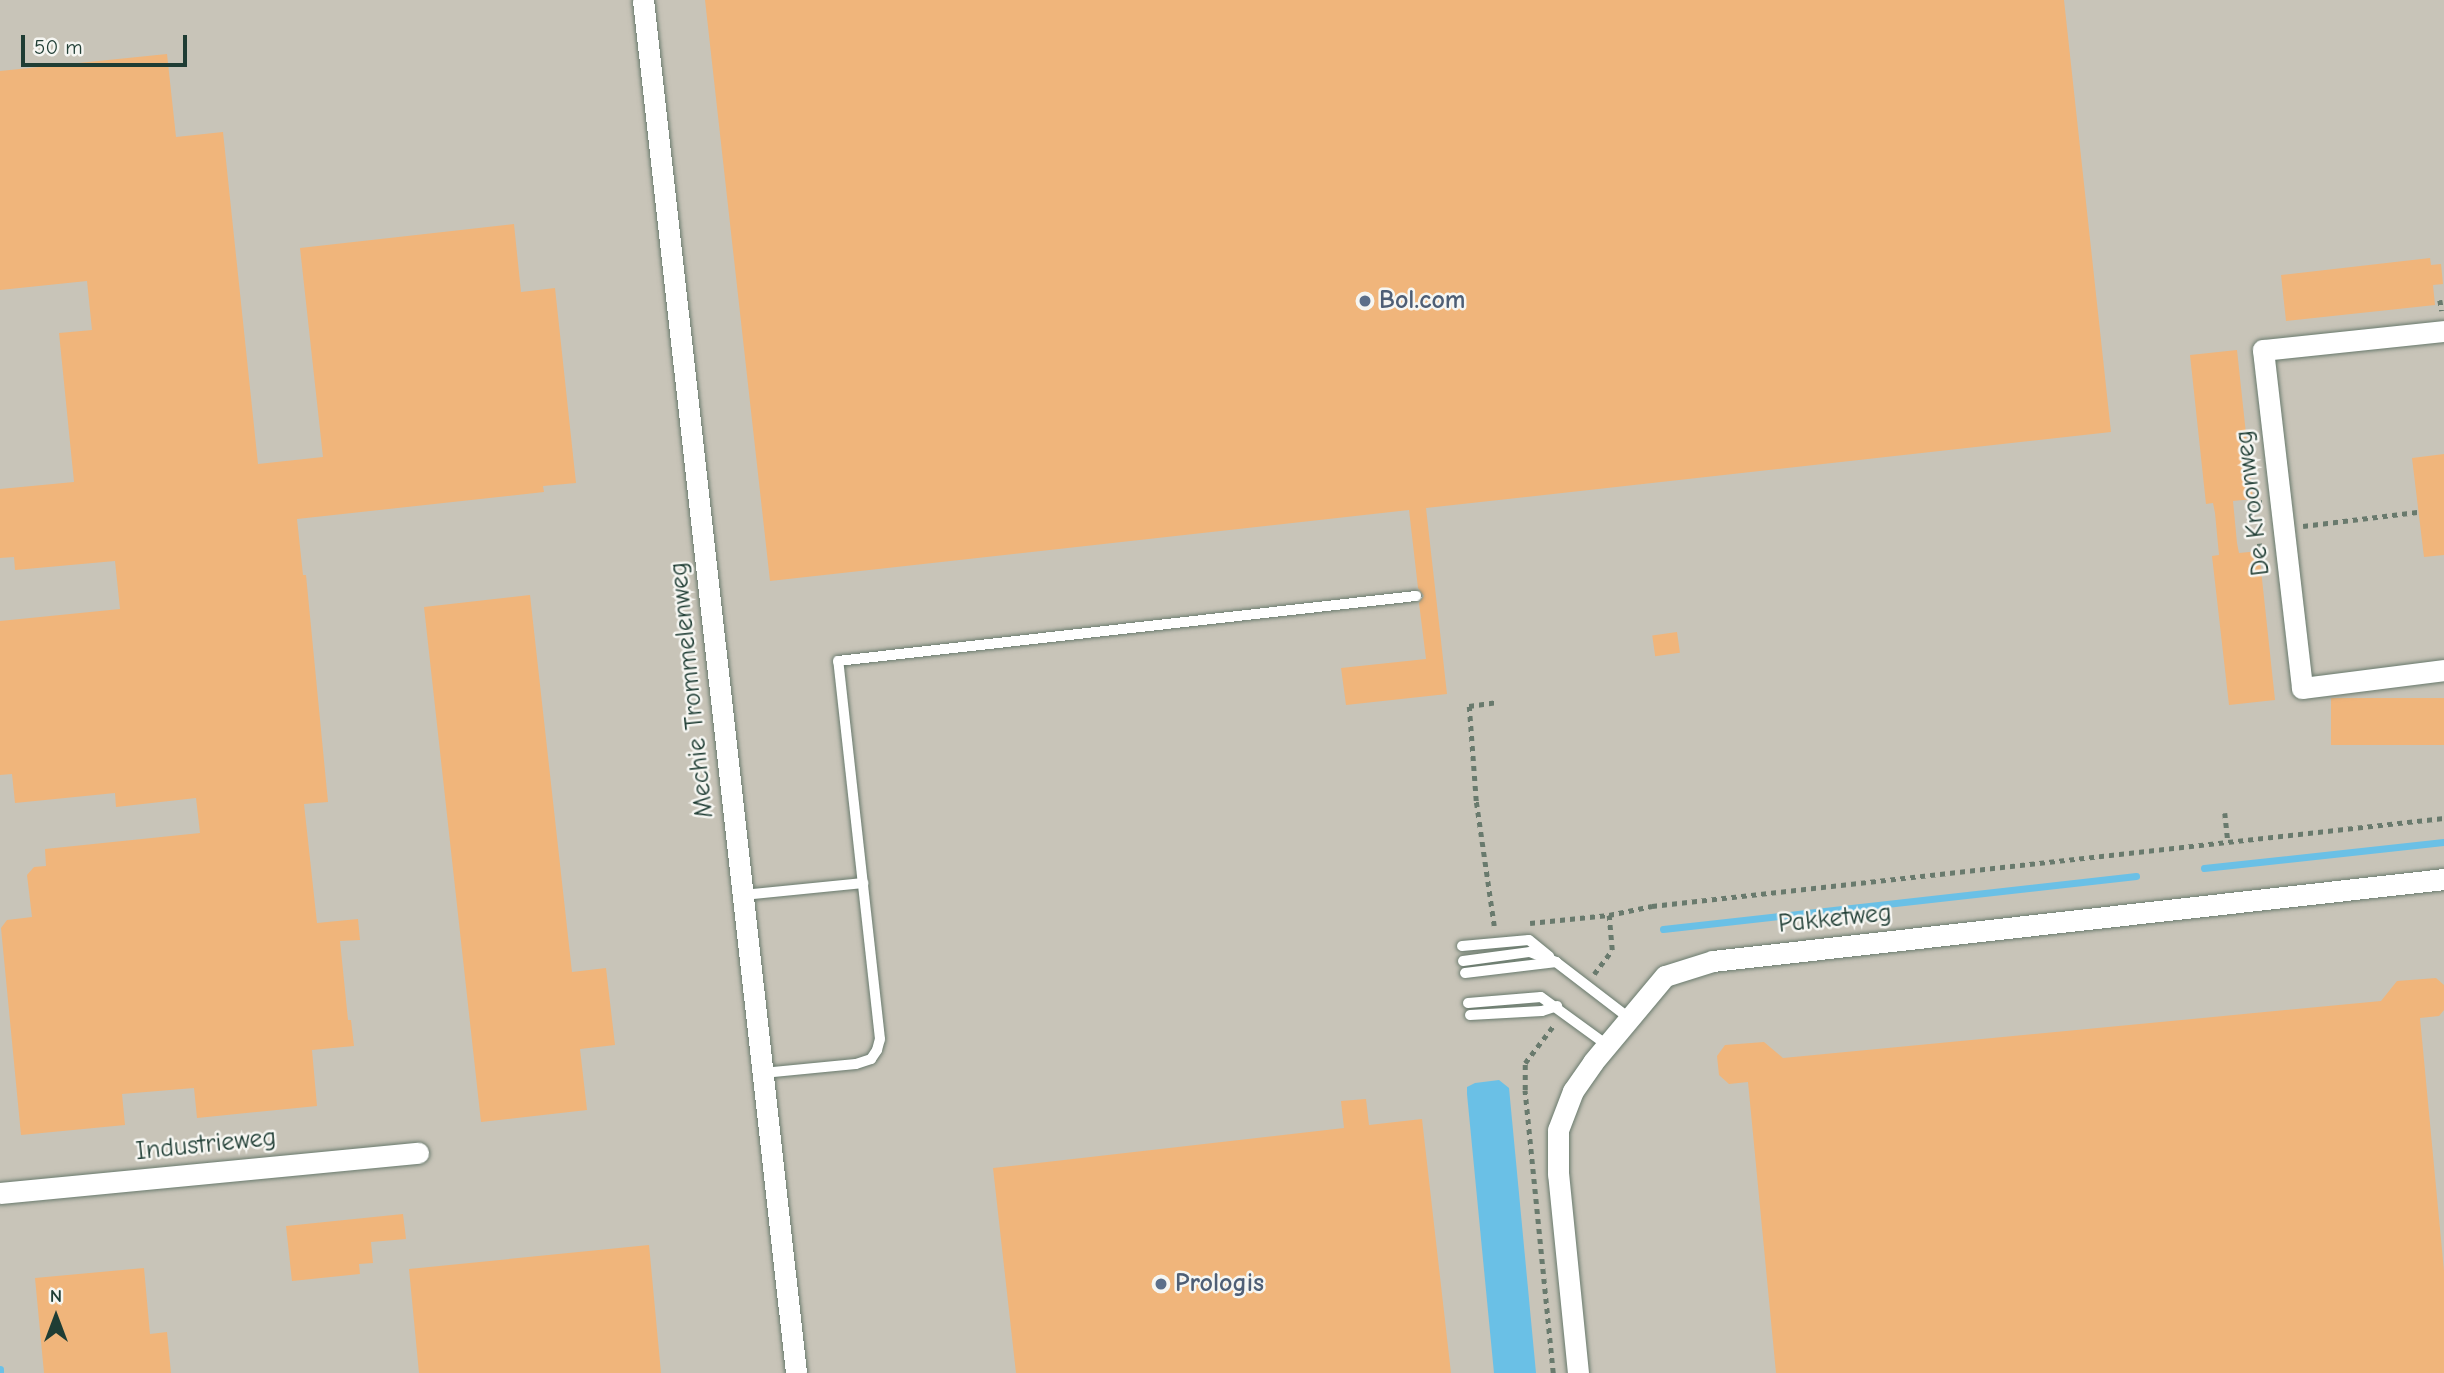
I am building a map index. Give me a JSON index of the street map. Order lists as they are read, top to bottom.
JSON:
{
  "streets": {
    "street": [
      "De Kroonweg",
      "Mechie Trommelenweg",
      "Pakketweg",
      "Industrieweg"
    ]
  },
  "places": ["Bol.com", "Prologis"],
  "scale_bar": "50 m",
  "north": "top"
}
